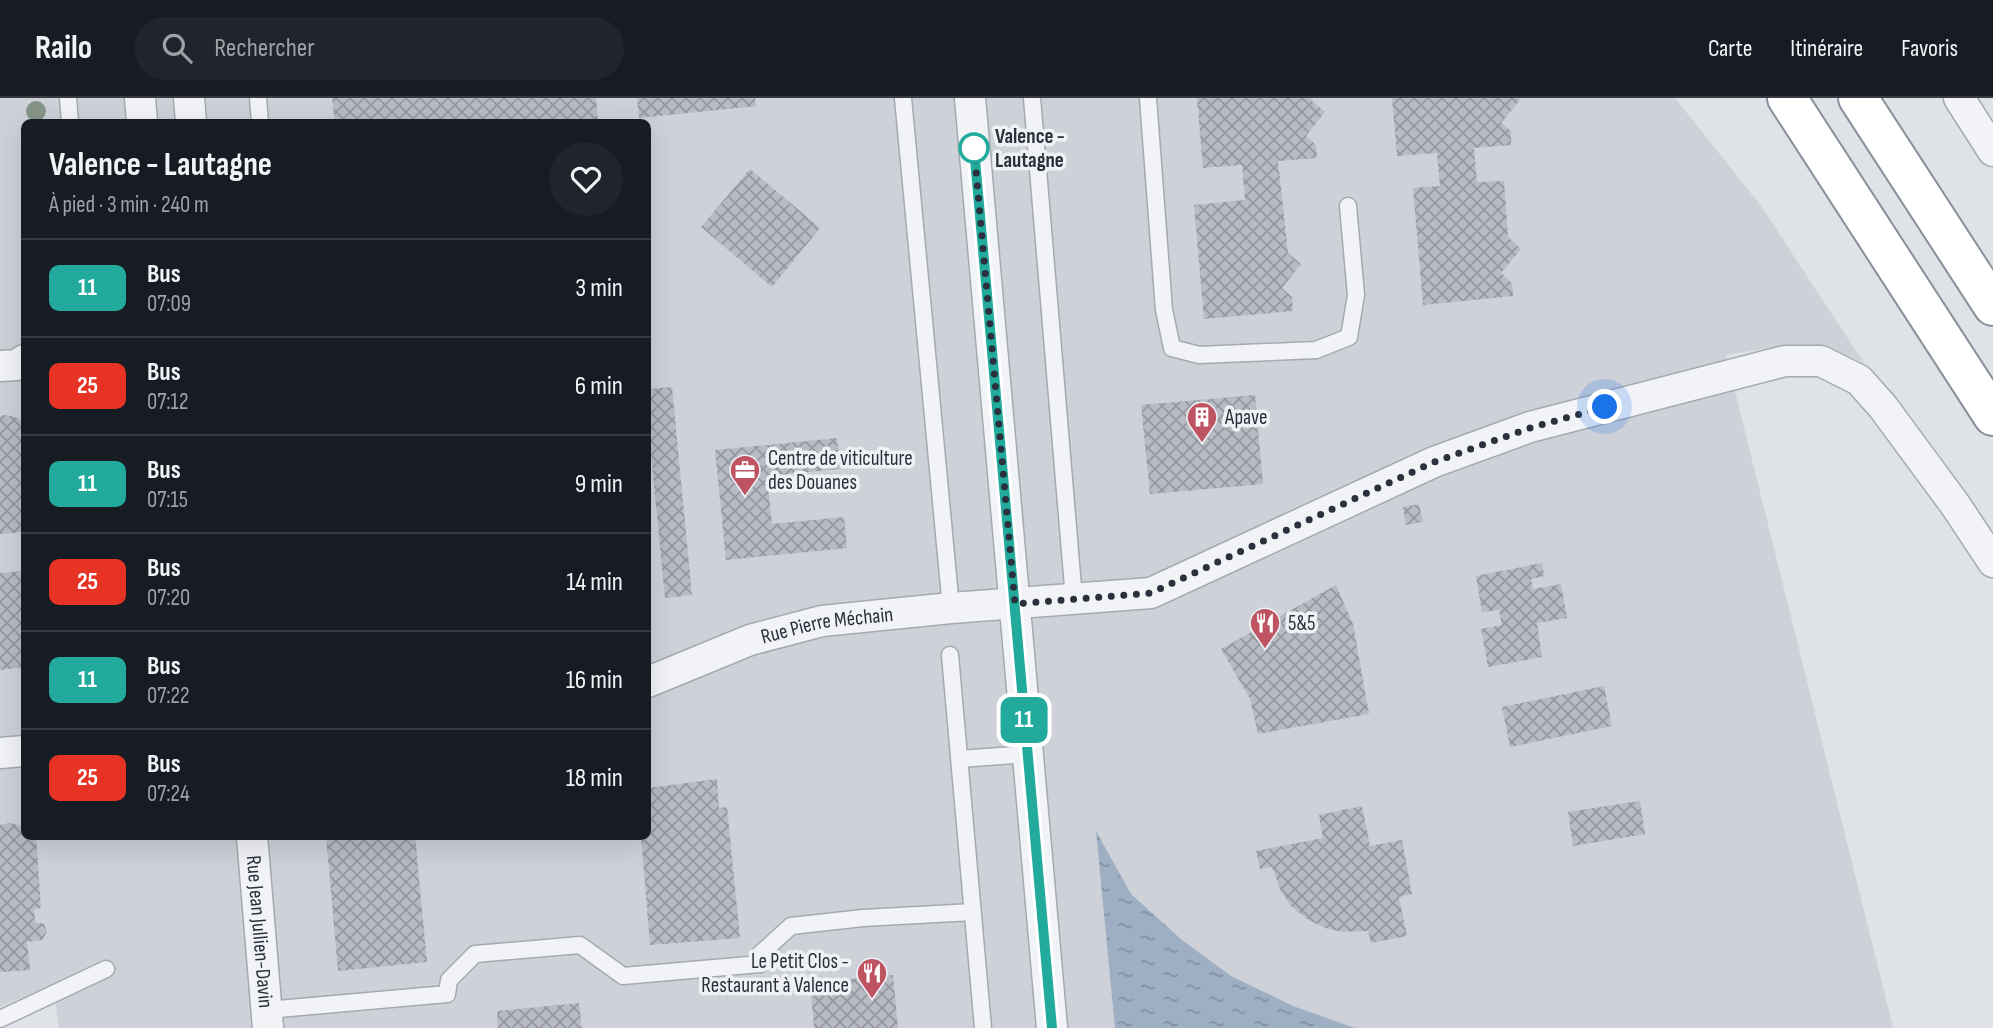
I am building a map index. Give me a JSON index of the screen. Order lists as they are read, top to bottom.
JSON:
{
  "streets": {
    "street": ["Rue Pierre Méchain", "Rue Jean Jullien-Davin"]
  },
  "places": {
    "other": ["Valence - Lautagne"],
    "building": ["Apave"],
    "office": ["Centre de viticulture des Douanes"],
    "restaurant": ["5&5", "Le Petit Clos - Restaurant à Valence"]
  },
  "lines": ["bus line 11"],
  "page": {
    "header": "Railo",
    "search": "Rechercher",
    "nav": ["Carte", "Itinéraire", "Favoris"],
    "on_map": "11",
    "heading": ["Valence - Lautagne", "À pied · 3 min · 240 m"],
    "list": [
      {
        "mark": "11",
        "name": "Bus",
        "note": "07:09",
        "value": "3 min"
      },
      {
        "mark": "25",
        "name": "Bus",
        "note": "07:12",
        "value": "6 min"
      },
      {
        "mark": "11",
        "name": "Bus",
        "note": "07:15",
        "value": "9 min"
      },
      {
        "mark": "25",
        "name": "Bus",
        "note": "07:20",
        "value": "14 min"
      },
      {
        "mark": "11",
        "name": "Bus",
        "note": "07:22",
        "value": "16 min"
      },
      {
        "mark": "25",
        "name": "Bus",
        "note": "07:24",
        "value": "18 min"
      }
    ]
  }
}
